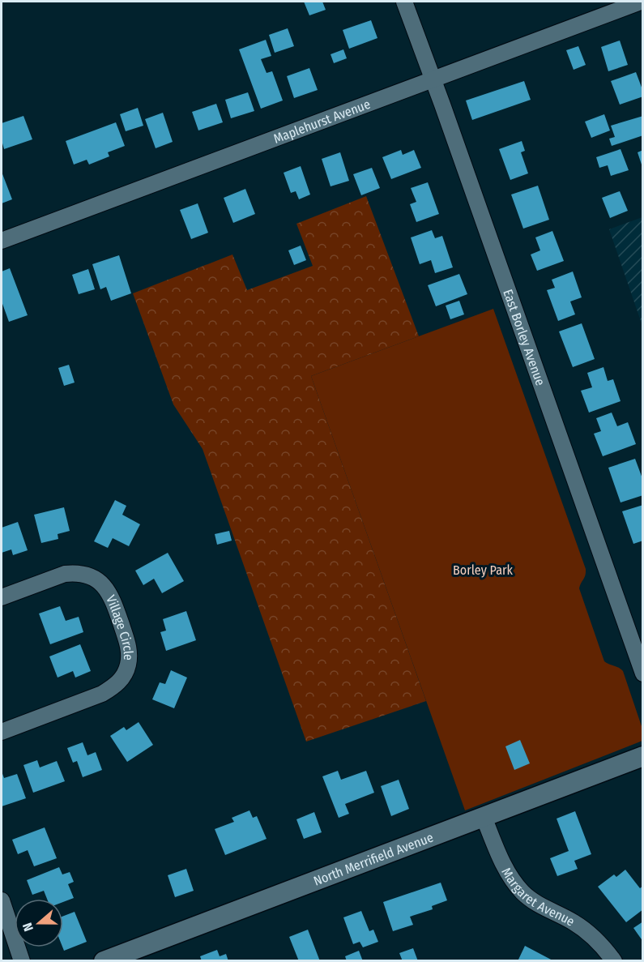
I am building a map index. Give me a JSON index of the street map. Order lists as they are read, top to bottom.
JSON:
{
  "streets": {
    "street": [
      "Maplehurst Avenue",
      "East Borley Avenue",
      "Village Circle",
      "North Merrifield Avenue",
      "Margaret Avenue"
    ]
  },
  "crossings": [
    ["Maplehurst Avenue", "East Borley Avenue"],
    ["North Merrifield Avenue", "Margaret Avenue"]
  ],
  "parks": ["Borley Park"],
  "north": "left"
}
